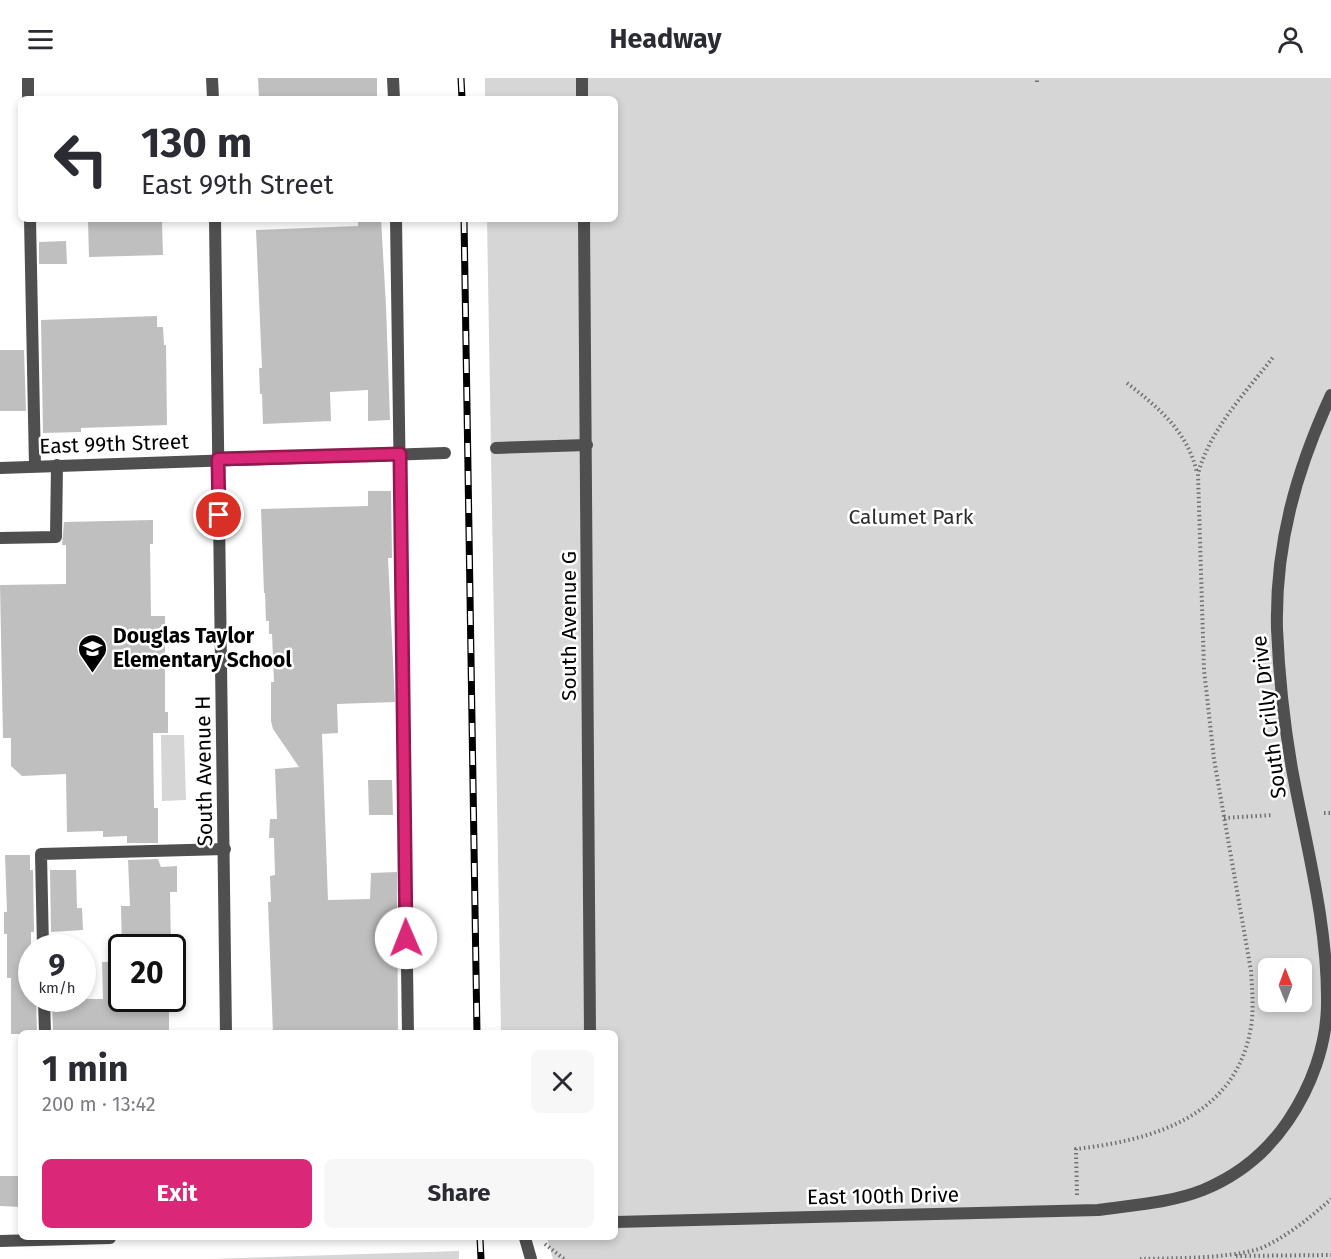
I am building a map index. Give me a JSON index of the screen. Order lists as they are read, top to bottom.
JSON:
{
  "streets": {
    "street": [
      "East 99th Street",
      "South Avenue G",
      "South Crilly Drive",
      "South Avenue H",
      "East 100th Drive"
    ]
  },
  "crossings": [
    ["East 99th Street", "South Avenue H"],
    ["South Crilly Drive", "East 100th Drive"]
  ],
  "parks": ["Calumet Park"],
  "places": {
    "school or university": ["Douglas Taylor Elementary School"]
  },
  "north": "top",
  "page": {
    "header": "Headway",
    "turn": ["130 m", "East 99th Street"],
    "speed": "9 km/h",
    "limit": "20",
    "heading": ["1 min", "200 m · 13:42"],
    "buttons": ["Exit", "Share"]
  }
}
